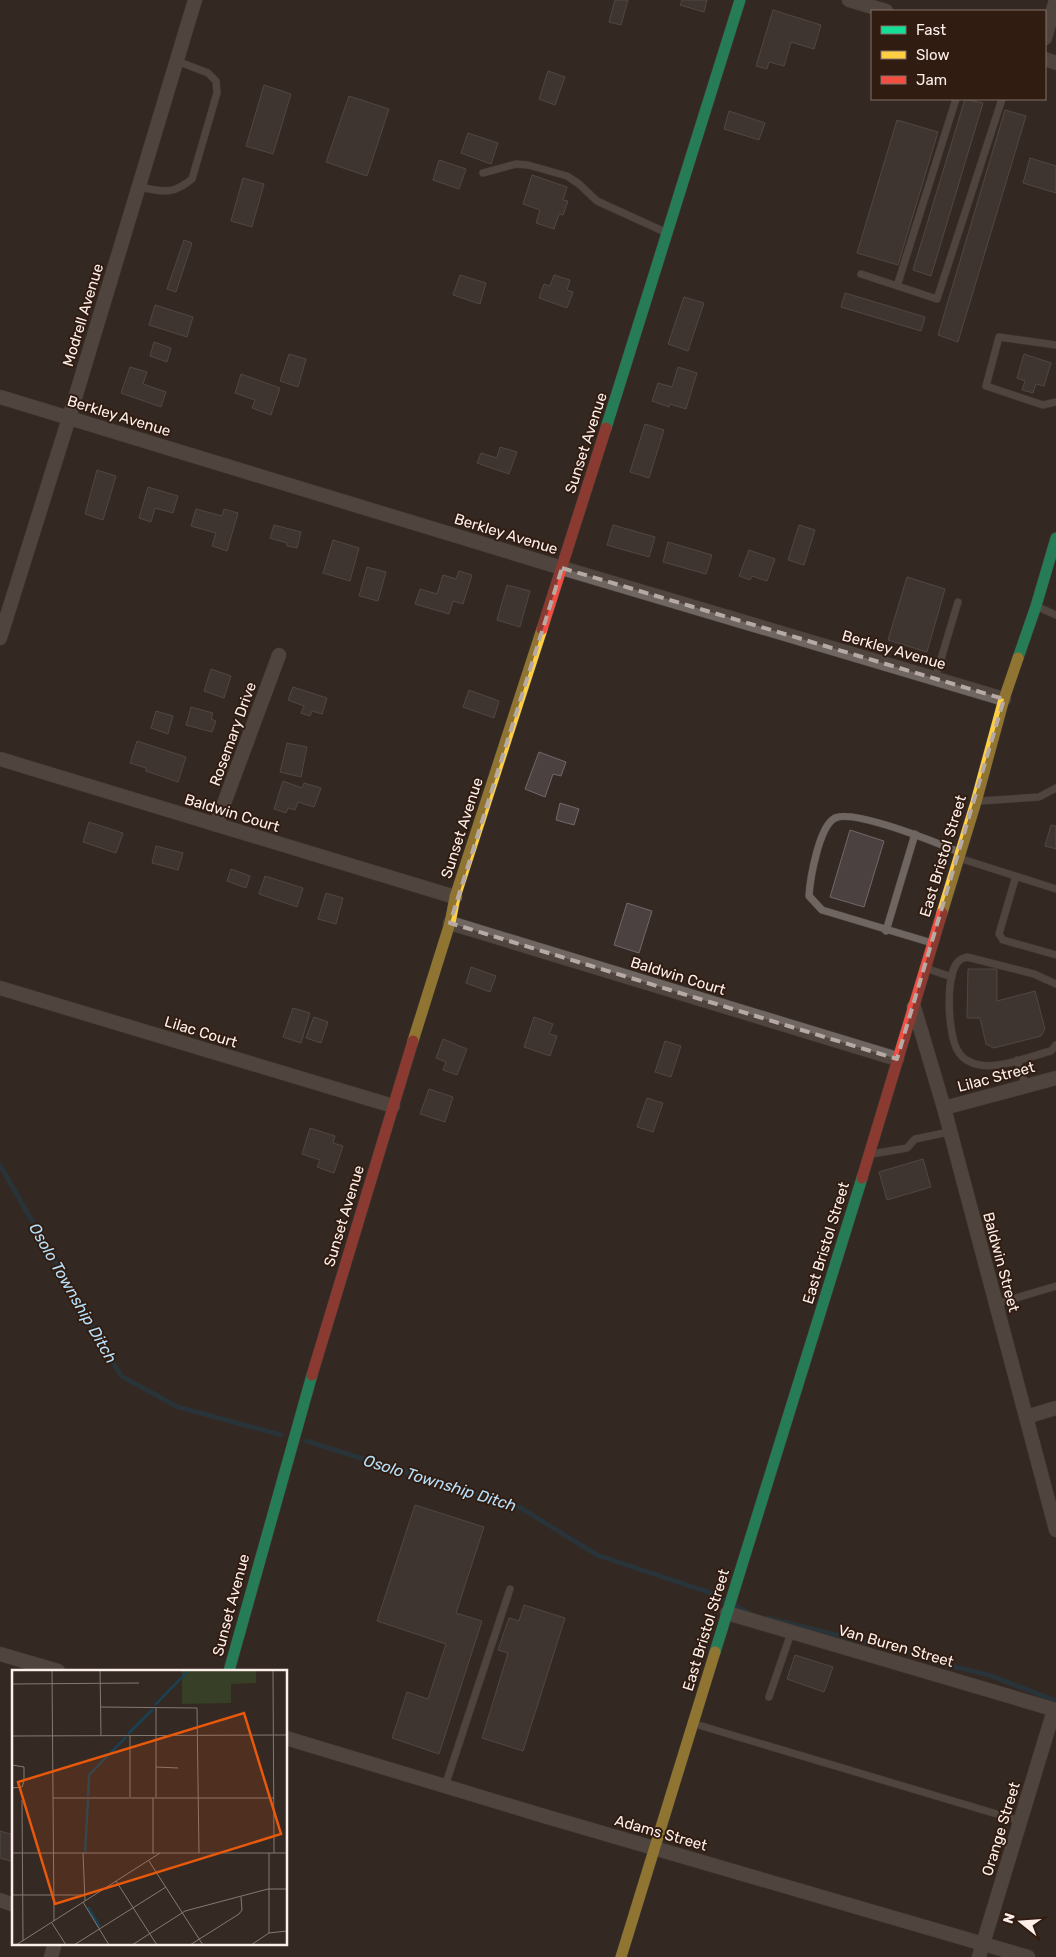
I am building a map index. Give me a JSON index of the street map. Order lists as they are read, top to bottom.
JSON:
{
  "streets": {
    "street": [
      "Modrell Avenue",
      "Berkley Avenue",
      "Sunset Avenue",
      "Rosemary Drive",
      "Baldwin Court",
      "East Bristol Street",
      "Lilac Court",
      "Lilac Street",
      "Baldwin Street",
      "Van Buren Street",
      "Orange Street",
      "Adams Street"
    ]
  },
  "crossings": [
    ["Modrell Avenue", "Berkley Avenue"],
    ["Berkley Avenue", "Sunset Avenue"],
    ["Berkley Avenue", "East Bristol Street"],
    ["Sunset Avenue", "Baldwin Court"],
    ["Sunset Avenue", "Lilac Court"],
    ["Rosemary Drive", "Baldwin Court"],
    ["Baldwin Court", "East Bristol Street"],
    ["East Bristol Street", "Baldwin Street"],
    ["East Bristol Street", "Van Buren Street"],
    ["East Bristol Street", "Adams Street"],
    ["Lilac Street", "Baldwin Street"],
    ["Van Buren Street", "Orange Street"],
    ["Orange Street", "Adams Street"]
  ],
  "water": ["Osolo Township Ditch"],
  "legend": ["Fast", "Slow", "Jam"],
  "north": "left"
}
